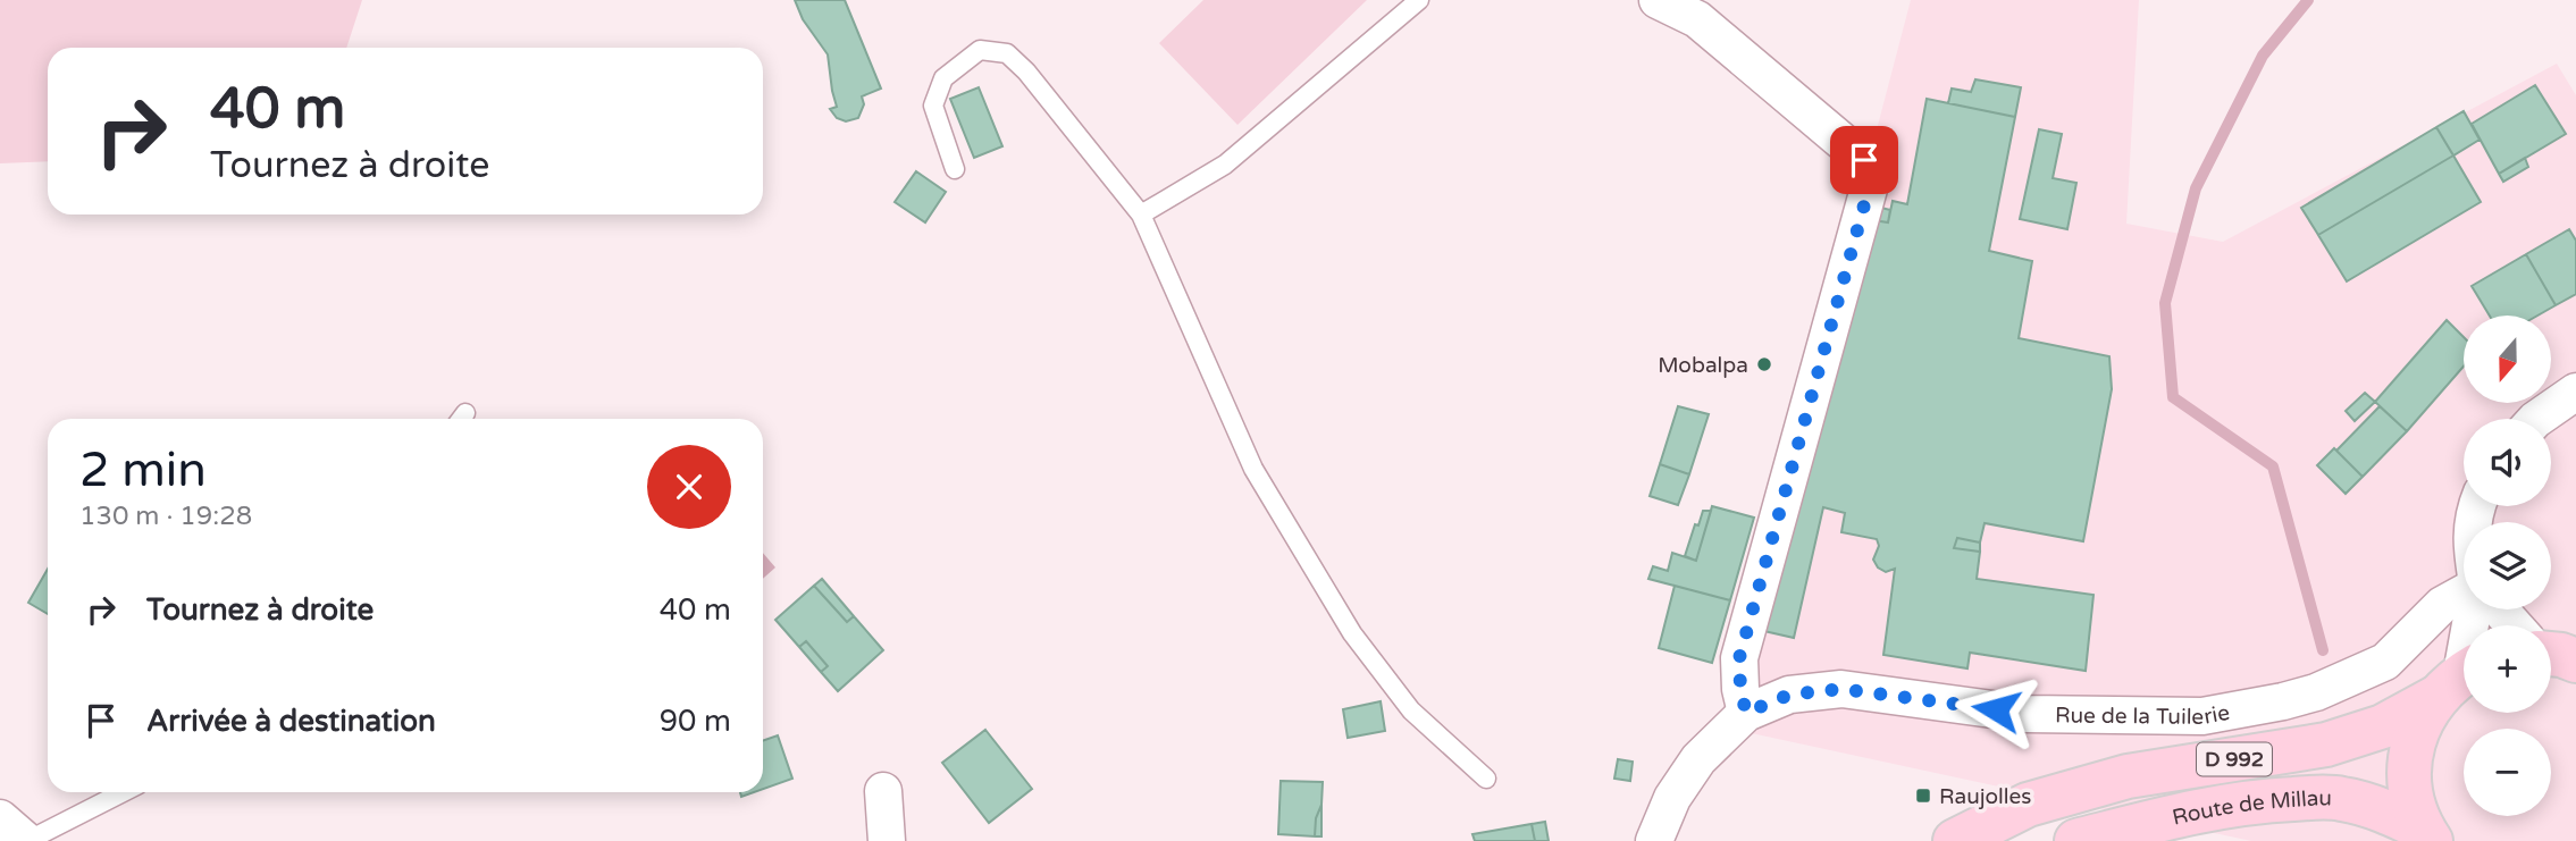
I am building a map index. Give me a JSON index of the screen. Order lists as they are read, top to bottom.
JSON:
{
  "streets": {
    "main road": ["D 992", "Route de Millau"],
    "street": ["Rue de la Tuilerie"]
  },
  "places": {
    "other": ["Mobalpa"],
    "transit": ["Raujolles"]
  },
  "north": "bottom",
  "page": {
    "turn": ["40 m", "Tournez à droite"],
    "map_buttons": ["+", "−"],
    "heading": ["2 min", "130 m · 19:28"],
    "list": [
      {
        "name": "Tournez à droite",
        "value": "40 m"
      },
      {
        "name": "Arrivée à destination",
        "value": "90 m"
      }
    ]
  }
}
